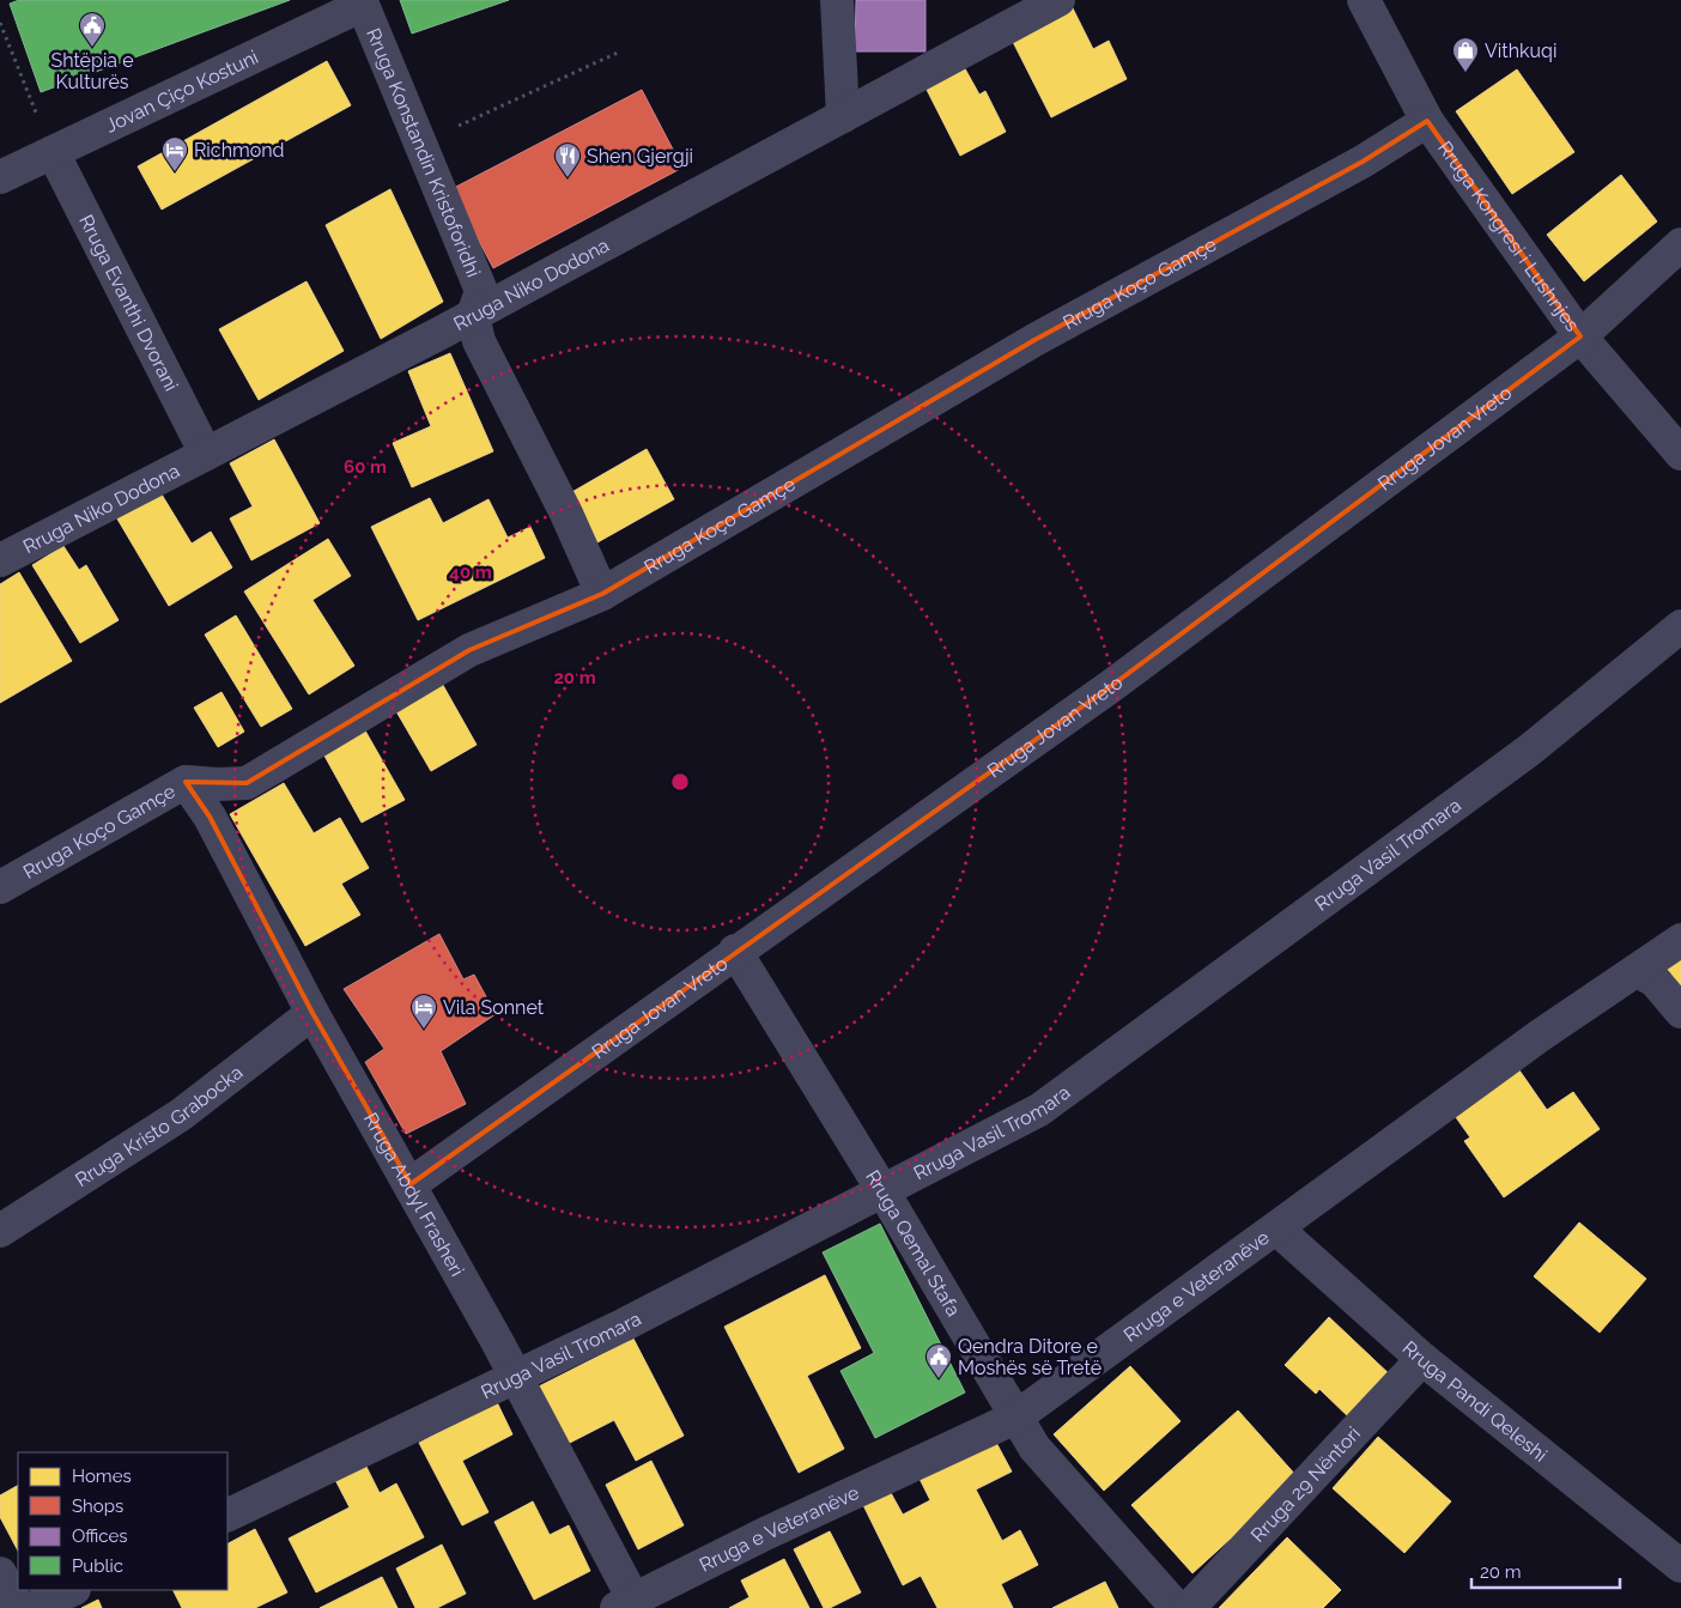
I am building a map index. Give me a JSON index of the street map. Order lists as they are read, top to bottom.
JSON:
{
  "streets": {
    "street": [
      "Jovan Çiço Kostuni",
      "Rruga Konstandin Kristoforidhi",
      "Rruga Kongresi i Lushnjes",
      "Rruga Koço Gamçe",
      "Rruga Niko Dodona",
      "Rruga Evanthi Dvorani",
      "Rruga Jovan Vreto",
      "Rruga Vasil Tromara",
      "Rruga Kristo Grabocka",
      "Rruga Abdyl Frasheri",
      "Rruga Qemal Stafa",
      "Rruga e Veteranëve",
      "Rruga Pandi Qeleshi",
      "Rruga 29 Nëntori"
    ]
  },
  "crossings": [
    ["Jovan Çiço Kostuni", "Rruga Konstandin Kristoforidhi"],
    ["Jovan Çiço Kostuni", "Rruga Evanthi Dvorani"],
    ["Rruga Konstandin Kristoforidhi", "Rruga Koço Gamçe"],
    ["Rruga Konstandin Kristoforidhi", "Rruga Niko Dodona"],
    ["Rruga Kongresi i Lushnjes", "Rruga Koço Gamçe"],
    ["Rruga Kongresi i Lushnjes", "Rruga Jovan Vreto"],
    ["Rruga Koço Gamçe", "Rruga Abdyl Frasheri"],
    ["Rruga Niko Dodona", "Rruga Evanthi Dvorani"],
    ["Rruga Jovan Vreto", "Rruga Abdyl Frasheri"],
    ["Rruga Jovan Vreto", "Rruga Qemal Stafa"],
    ["Rruga Vasil Tromara", "Rruga Abdyl Frasheri"],
    ["Rruga Vasil Tromara", "Rruga Qemal Stafa"],
    ["Rruga Kristo Grabocka", "Rruga Abdyl Frasheri"],
    ["Rruga Abdyl Frasheri", "Rruga e Veteranëve"],
    ["Rruga Qemal Stafa", "Rruga e Veteranëve"],
    ["Rruga e Veteranëve", "Rruga Pandi Qeleshi"],
    ["Rruga Pandi Qeleshi", "Rruga 29 Nëntori"]
  ],
  "places": {
    "public building": ["Shtëpia e Kulturës", "Qendra Ditore e Moshës së Tretë"],
    "shop": ["Vithkuqi"],
    "hotel": ["Richmond", "Vila Sonnet"],
    "restaurant": ["Shen Gjergji"]
  },
  "legend": [
    "Homes",
    "Shops",
    "Offices",
    "Public"
  ],
  "scale_bar": "20 m",
  "rings": ["60 m", "40 m", "20 m"]
}
